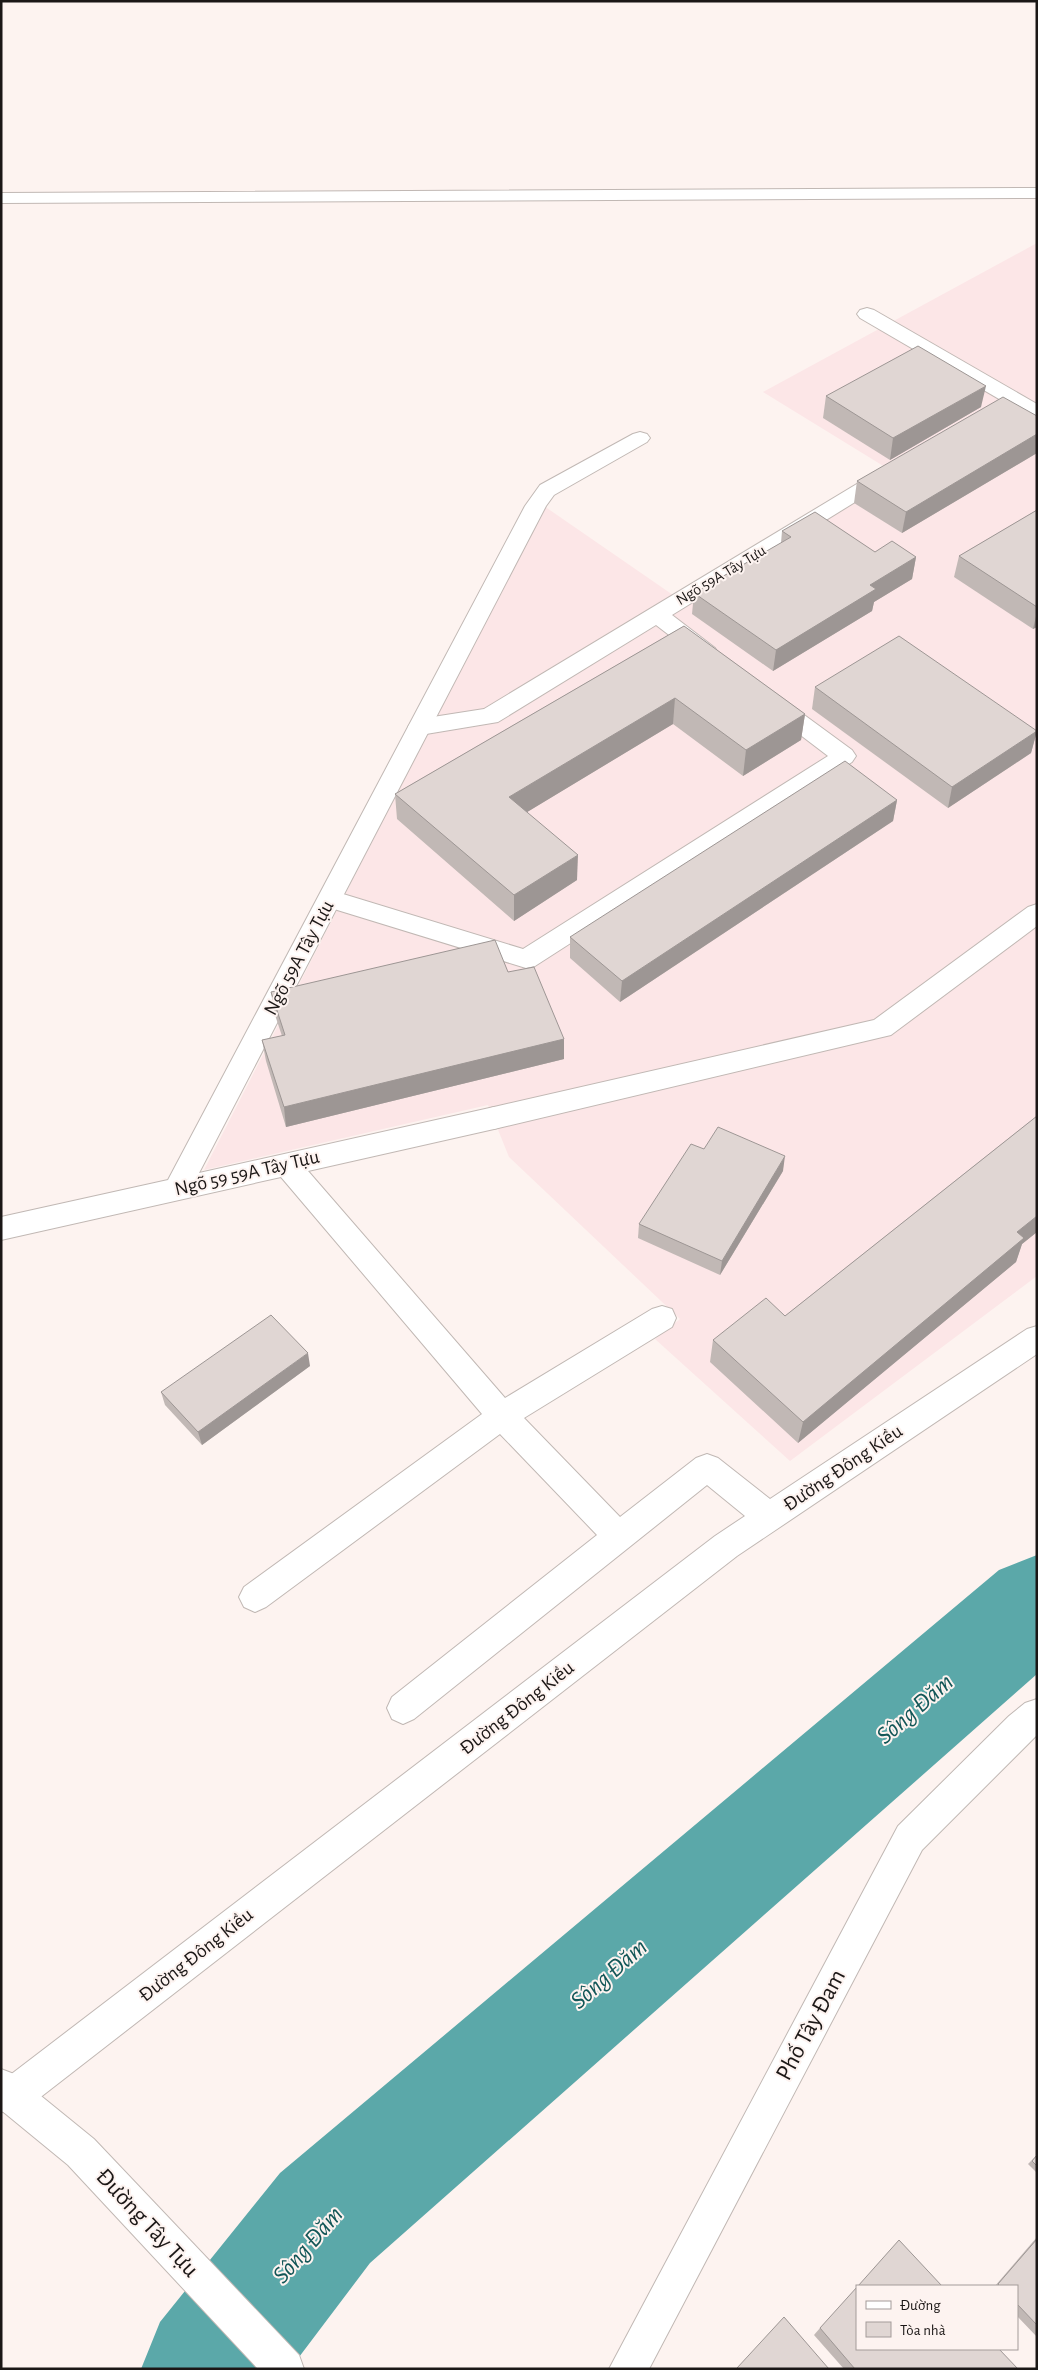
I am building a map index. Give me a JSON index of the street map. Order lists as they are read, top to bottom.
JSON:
{
  "streets": {
    "street": [
      "Ngõ 59A Tây Tựu",
      "Ngõ 59 59A Tây Tựu",
      "Đường Đông Kiều",
      "Phố Tây Đam",
      "Đường Tây Tựu"
    ]
  },
  "crossings": [
    ["Ngõ 59A Tây Tựu", "Ngõ 59 59A Tây Tựu"],
    ["Đường Đông Kiều", "Đường Tây Tựu"]
  ],
  "water": ["Sông Đăm"],
  "legend": ["Đường", "Tòa nhà"]
}
